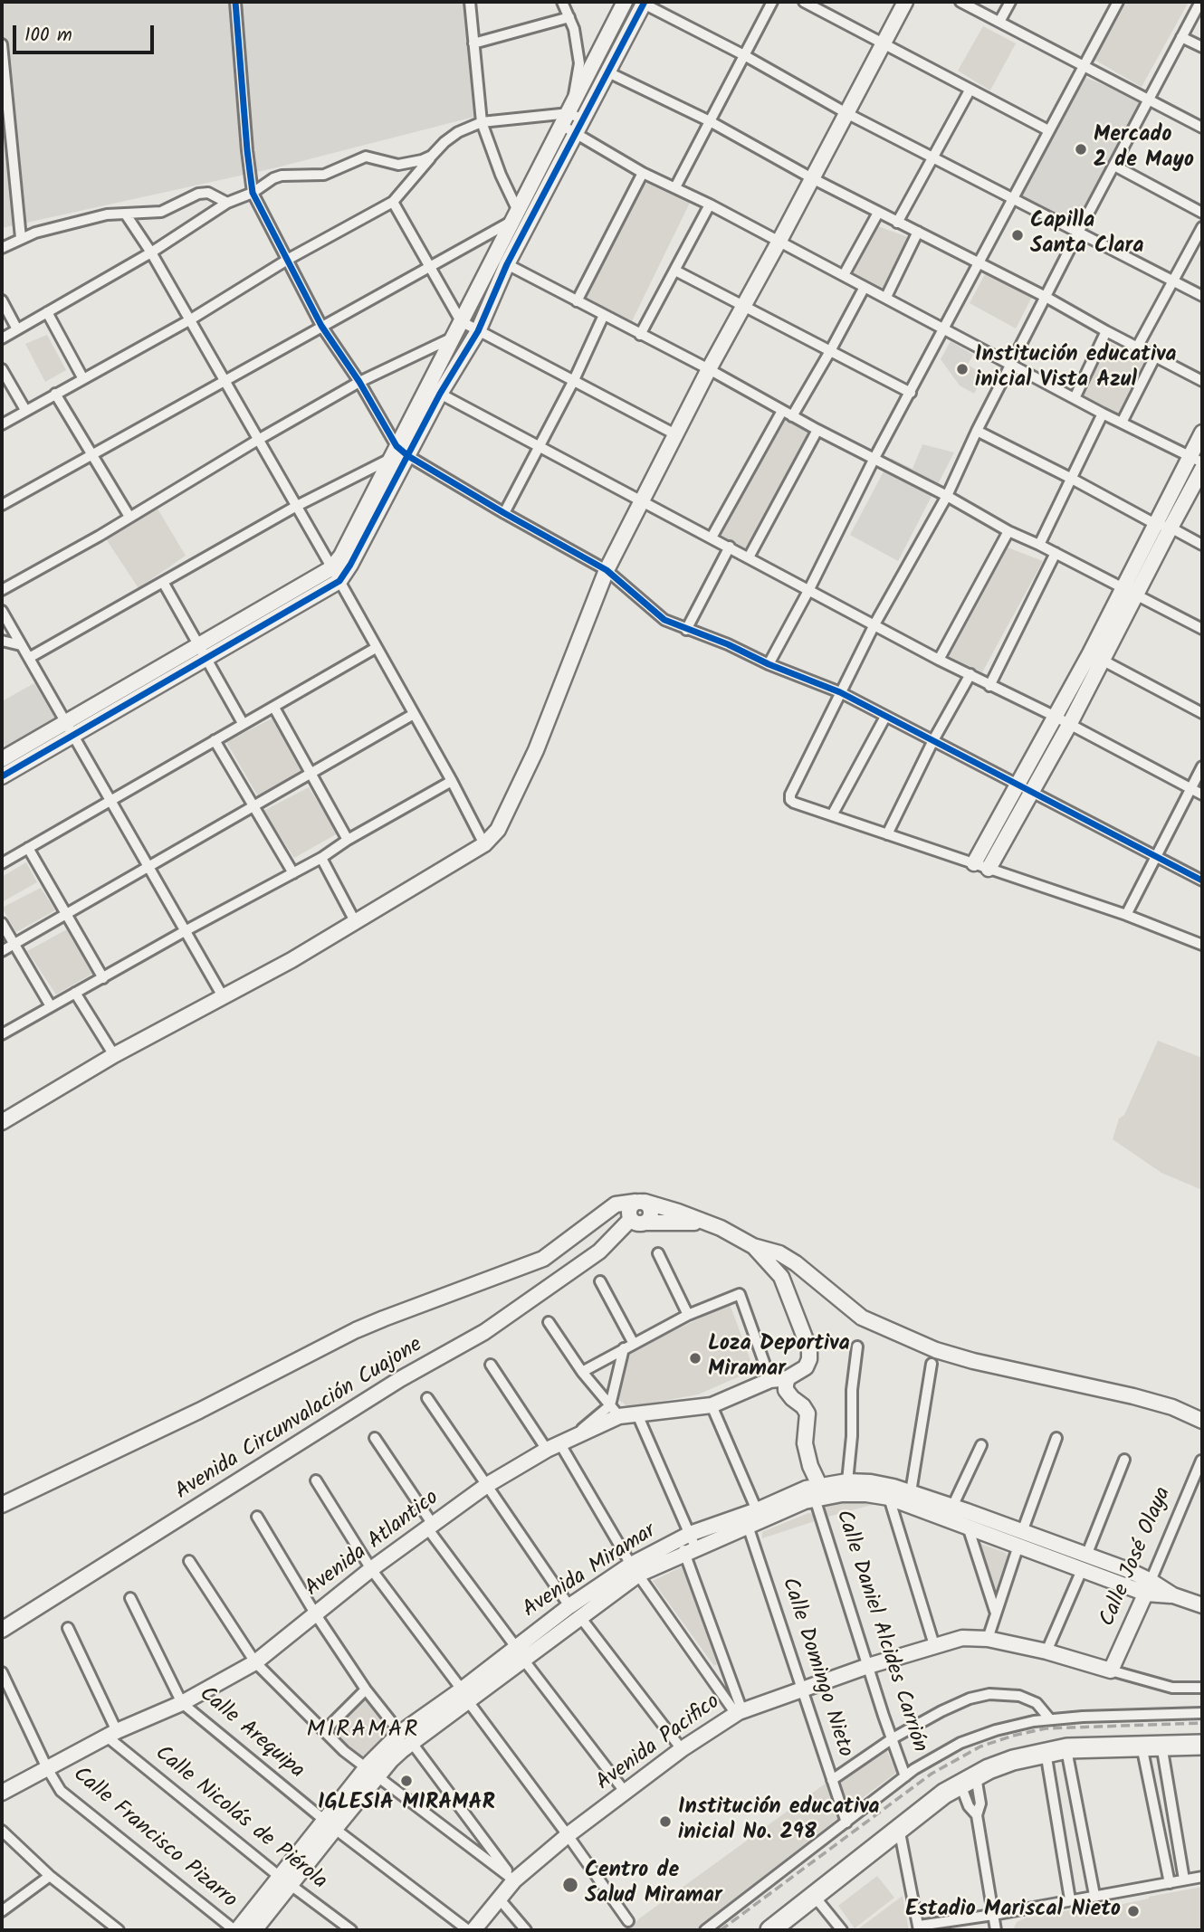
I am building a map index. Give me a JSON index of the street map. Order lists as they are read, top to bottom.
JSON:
{
  "streets": {
    "main road": [
      "Avenida Circunvalación Cuajone",
      "Avenida Atlantico",
      "Calle José Olaya",
      "Avenida Miramar",
      "Calle Daniel Alcides Carrión",
      "Avenida Pacifico"
    ],
    "street": [
      "Calle Domingo Nieto",
      "Calle Arequipa",
      "Calle Nicolás de Piérola",
      "Calle Francisco Pizarro"
    ]
  },
  "crossings": [
    ["Avenida Atlantico", "Calle Daniel Alcides Carrión"],
    ["Avenida Atlantico", "Calle Arequipa"],
    ["Avenida Atlantico", "Calle Nicolás de Piérola"],
    ["Avenida Atlantico", "Calle Francisco Pizarro"],
    ["Calle José Olaya", "Avenida Miramar"],
    ["Calle José Olaya", "Avenida Pacifico"],
    ["Avenida Miramar", "Calle Daniel Alcides Carrión"],
    ["Avenida Miramar", "Calle Domingo Nieto"],
    ["Avenida Miramar", "Calle Arequipa"],
    ["Avenida Miramar", "Calle Nicolás de Piérola"],
    ["Avenida Miramar", "Calle Francisco Pizarro"],
    ["Calle Daniel Alcides Carrión", "Avenida Pacifico"],
    ["Calle Domingo Nieto", "Avenida Pacifico"]
  ],
  "districts": ["MIRAMAR"],
  "places": [
    "Mercado 2 de Mayo",
    "Capilla Santa Clara",
    "Institución educativa inicial Vista Azul",
    "Loza Deportiva Miramar",
    "IGLESIA MIRAMAR",
    "Institución educativa inicial No. 298",
    "Centro de Salud Miramar",
    "Estadio Mariscal Nieto"
  ],
  "scale_bar": "100 m"
}
